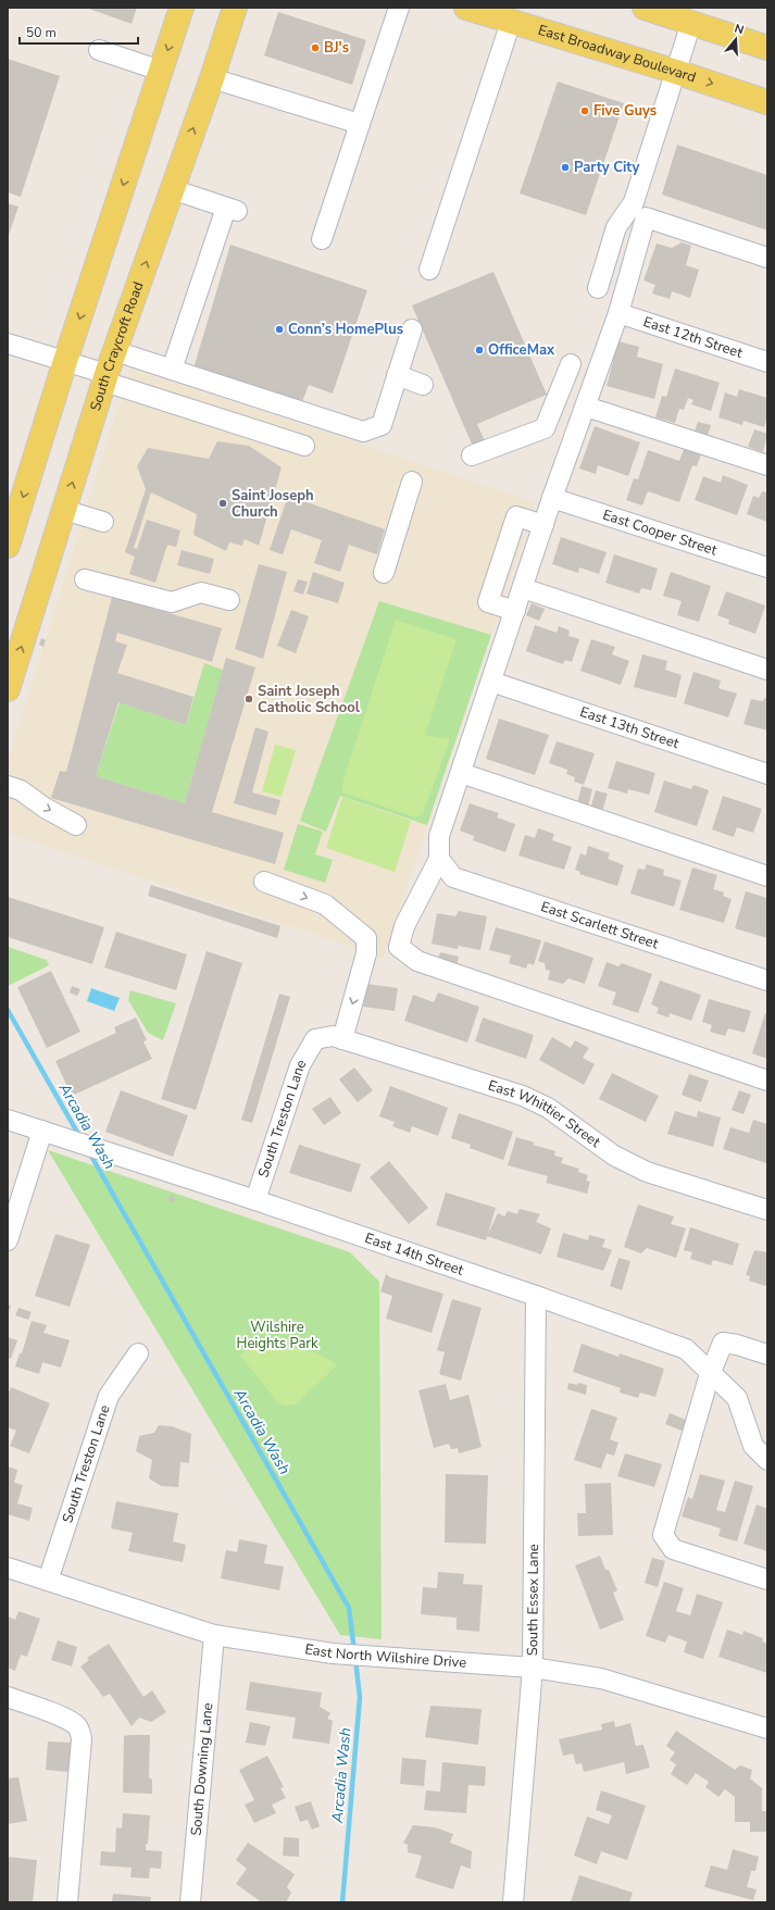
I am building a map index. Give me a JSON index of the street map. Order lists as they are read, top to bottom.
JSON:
{
  "streets": {
    "main road": ["East Broadway Boulevard", "South Craycroft Road"],
    "street": [
      "East 12th Street",
      "East Cooper Street",
      "East 13th Street",
      "East Scarlett Street",
      "East Whittier Street",
      "South Treston Lane",
      "East 14th Street",
      "South Essex Lane",
      "East North Wilshire Drive",
      "South Downing Lane"
    ]
  },
  "crossings": [
    ["East Whittier Street", "South Treston Lane"],
    ["South Treston Lane", "East 14th Street"],
    ["South Treston Lane", "East North Wilshire Drive"],
    ["East 14th Street", "South Essex Lane"],
    ["South Essex Lane", "East North Wilshire Drive"],
    ["East North Wilshire Drive", "South Downing Lane"]
  ],
  "water": ["Arcadia Wash"],
  "parks": ["Wilshire Heights Park"],
  "places": [
    "BJ's",
    "Five Guys",
    "Party City",
    "Conn’s HomePlus",
    "OfficeMax",
    "Saint Joseph Church",
    "Saint Joseph Catholic School"
  ],
  "scale_bar": "50 m",
  "north": "top"
}
